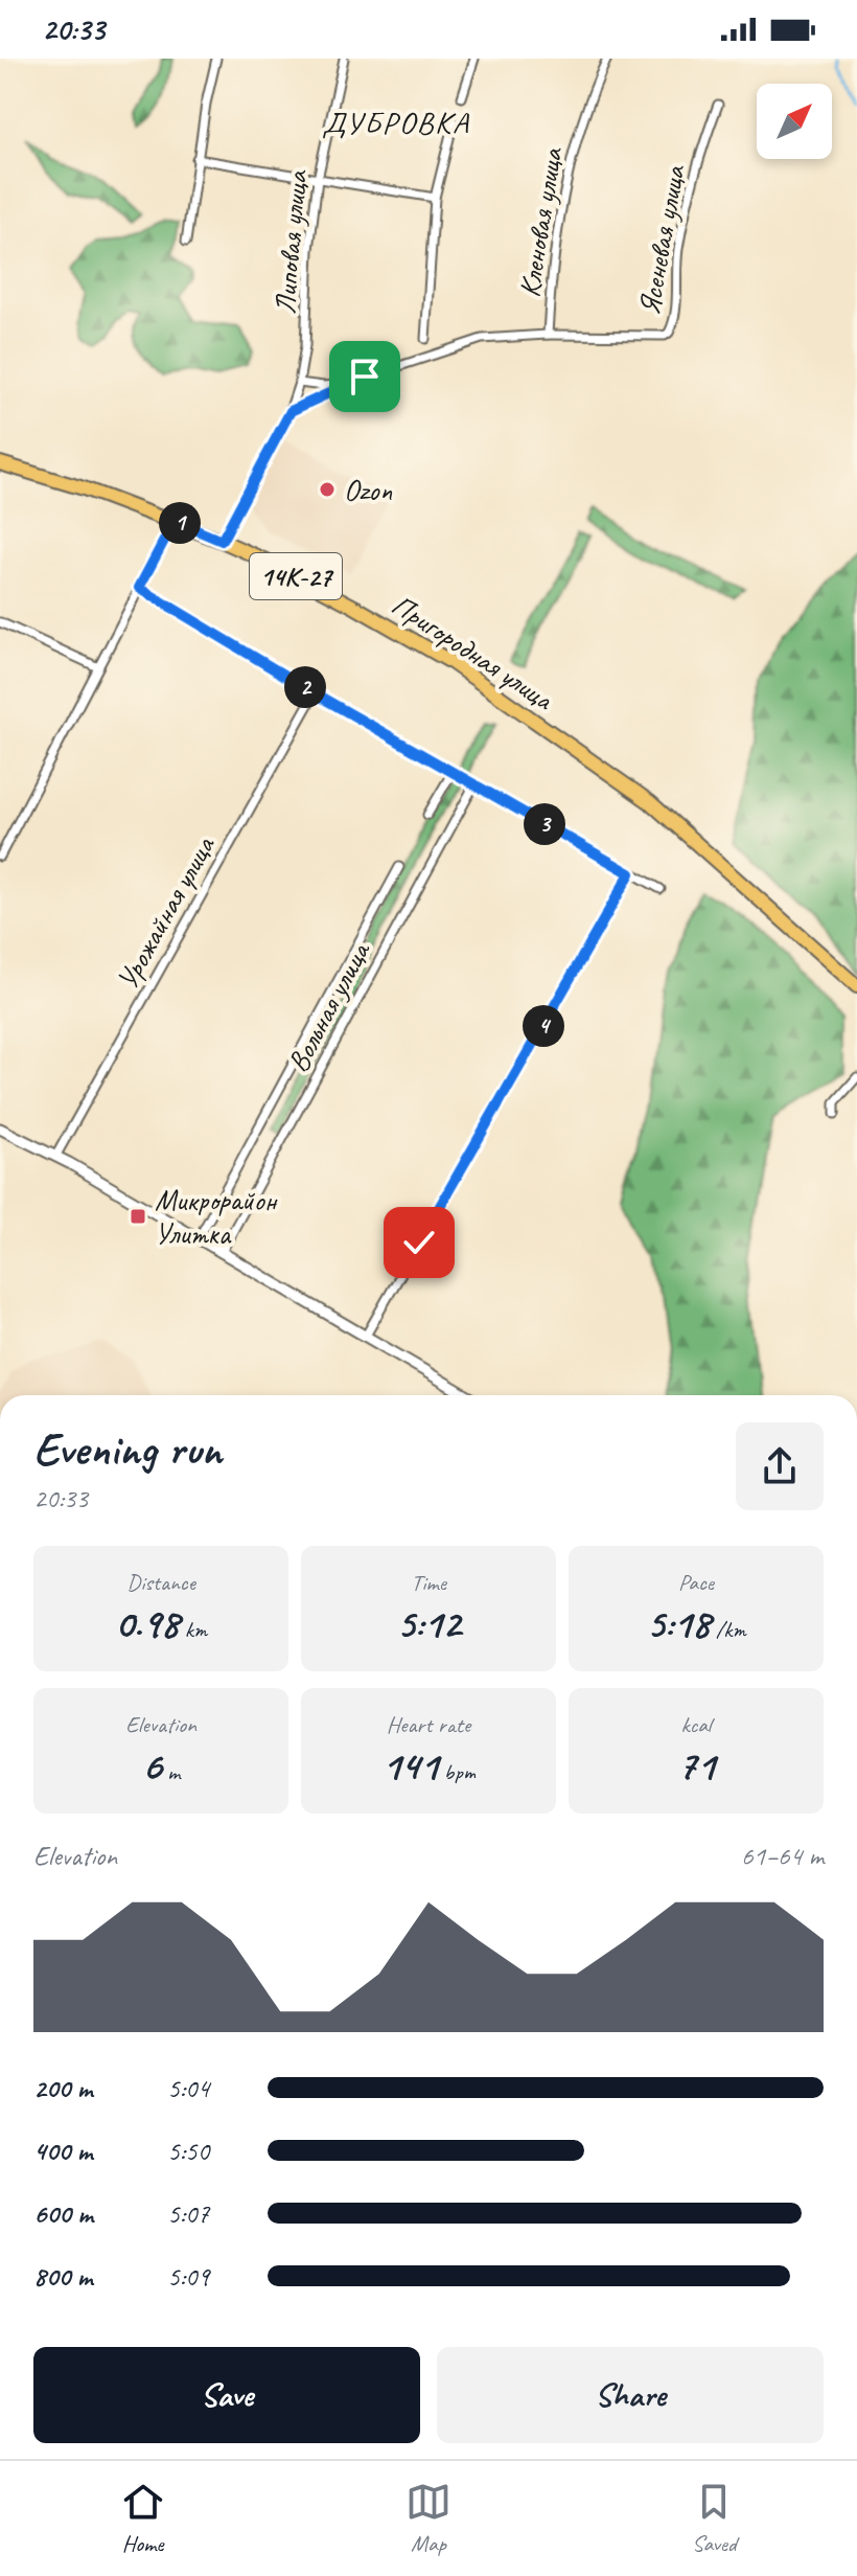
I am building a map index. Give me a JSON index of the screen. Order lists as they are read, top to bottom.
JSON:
{
  "streets": {
    "main road": ["14К-27", "Пригородная улица"],
    "street": [
      "Кленовая улица",
      "Ясеневая улица",
      "Липовая улица",
      "Урожайная улица",
      "Вольная улица"
    ]
  },
  "crossings": [
    ["Кленовая улица", "Ясеневая улица"],
    ["Липовая улица", "Пригородная улица"]
  ],
  "districts": ["ДУБРОВКА"],
  "places": {
    "other": ["Ozon"],
    "transit": ["Микрорайон Улитка"]
  },
  "north": "top right",
  "page": {
    "status": "20:33",
    "pins": [
      "1",
      "2",
      "3",
      "4"
    ],
    "heading": ["Evening run", "20:33"],
    "stats": [
      ["Distance", "0.98 km"],
      ["Time", "5:12"],
      ["Pace", "5:18 /km"],
      ["Elevation", "6 m"],
      ["Heart rate", "141 bpm"],
      ["kcal", "71"]
    ],
    "chart": ["Elevation", "61–64 m"],
    "list": [
      {
        "name": "200 m",
        "note": "5:04"
      },
      {
        "name": "400 m",
        "note": "5:50"
      },
      {
        "name": "600 m",
        "note": "5:07"
      },
      {
        "name": "800 m",
        "note": "5:09"
      }
    ],
    "buttons": ["Save", "Share"],
    "tabs": ["Home", "Map", "Saved"]
  }
}
